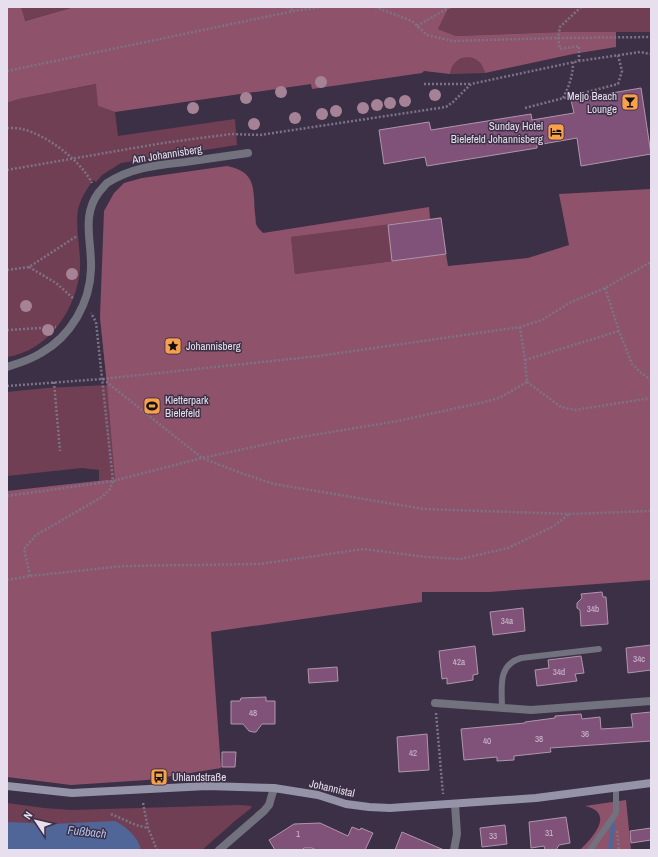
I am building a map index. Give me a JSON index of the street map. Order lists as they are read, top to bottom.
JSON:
{
  "streets": {
    "main road": ["Johannistal"],
    "street": ["Am Johannisberg"]
  },
  "water": ["Fußbach"],
  "places": {
    "bar": ["Me|jo Beach Lounge"],
    "hotel": ["Sunday Hotel Bielefeld Johannisberg"],
    "place": ["Johannisberg"],
    "sports": ["Kletterpark Bielefeld"],
    "bus stop": ["Uhlandstraße"]
  },
  "house_numbers": [
    "34b",
    "34a",
    "34c",
    "42a",
    "34d",
    "48",
    "36",
    "38",
    "40",
    "42",
    "31",
    "1",
    "33"
  ],
  "north": "top left"
}
